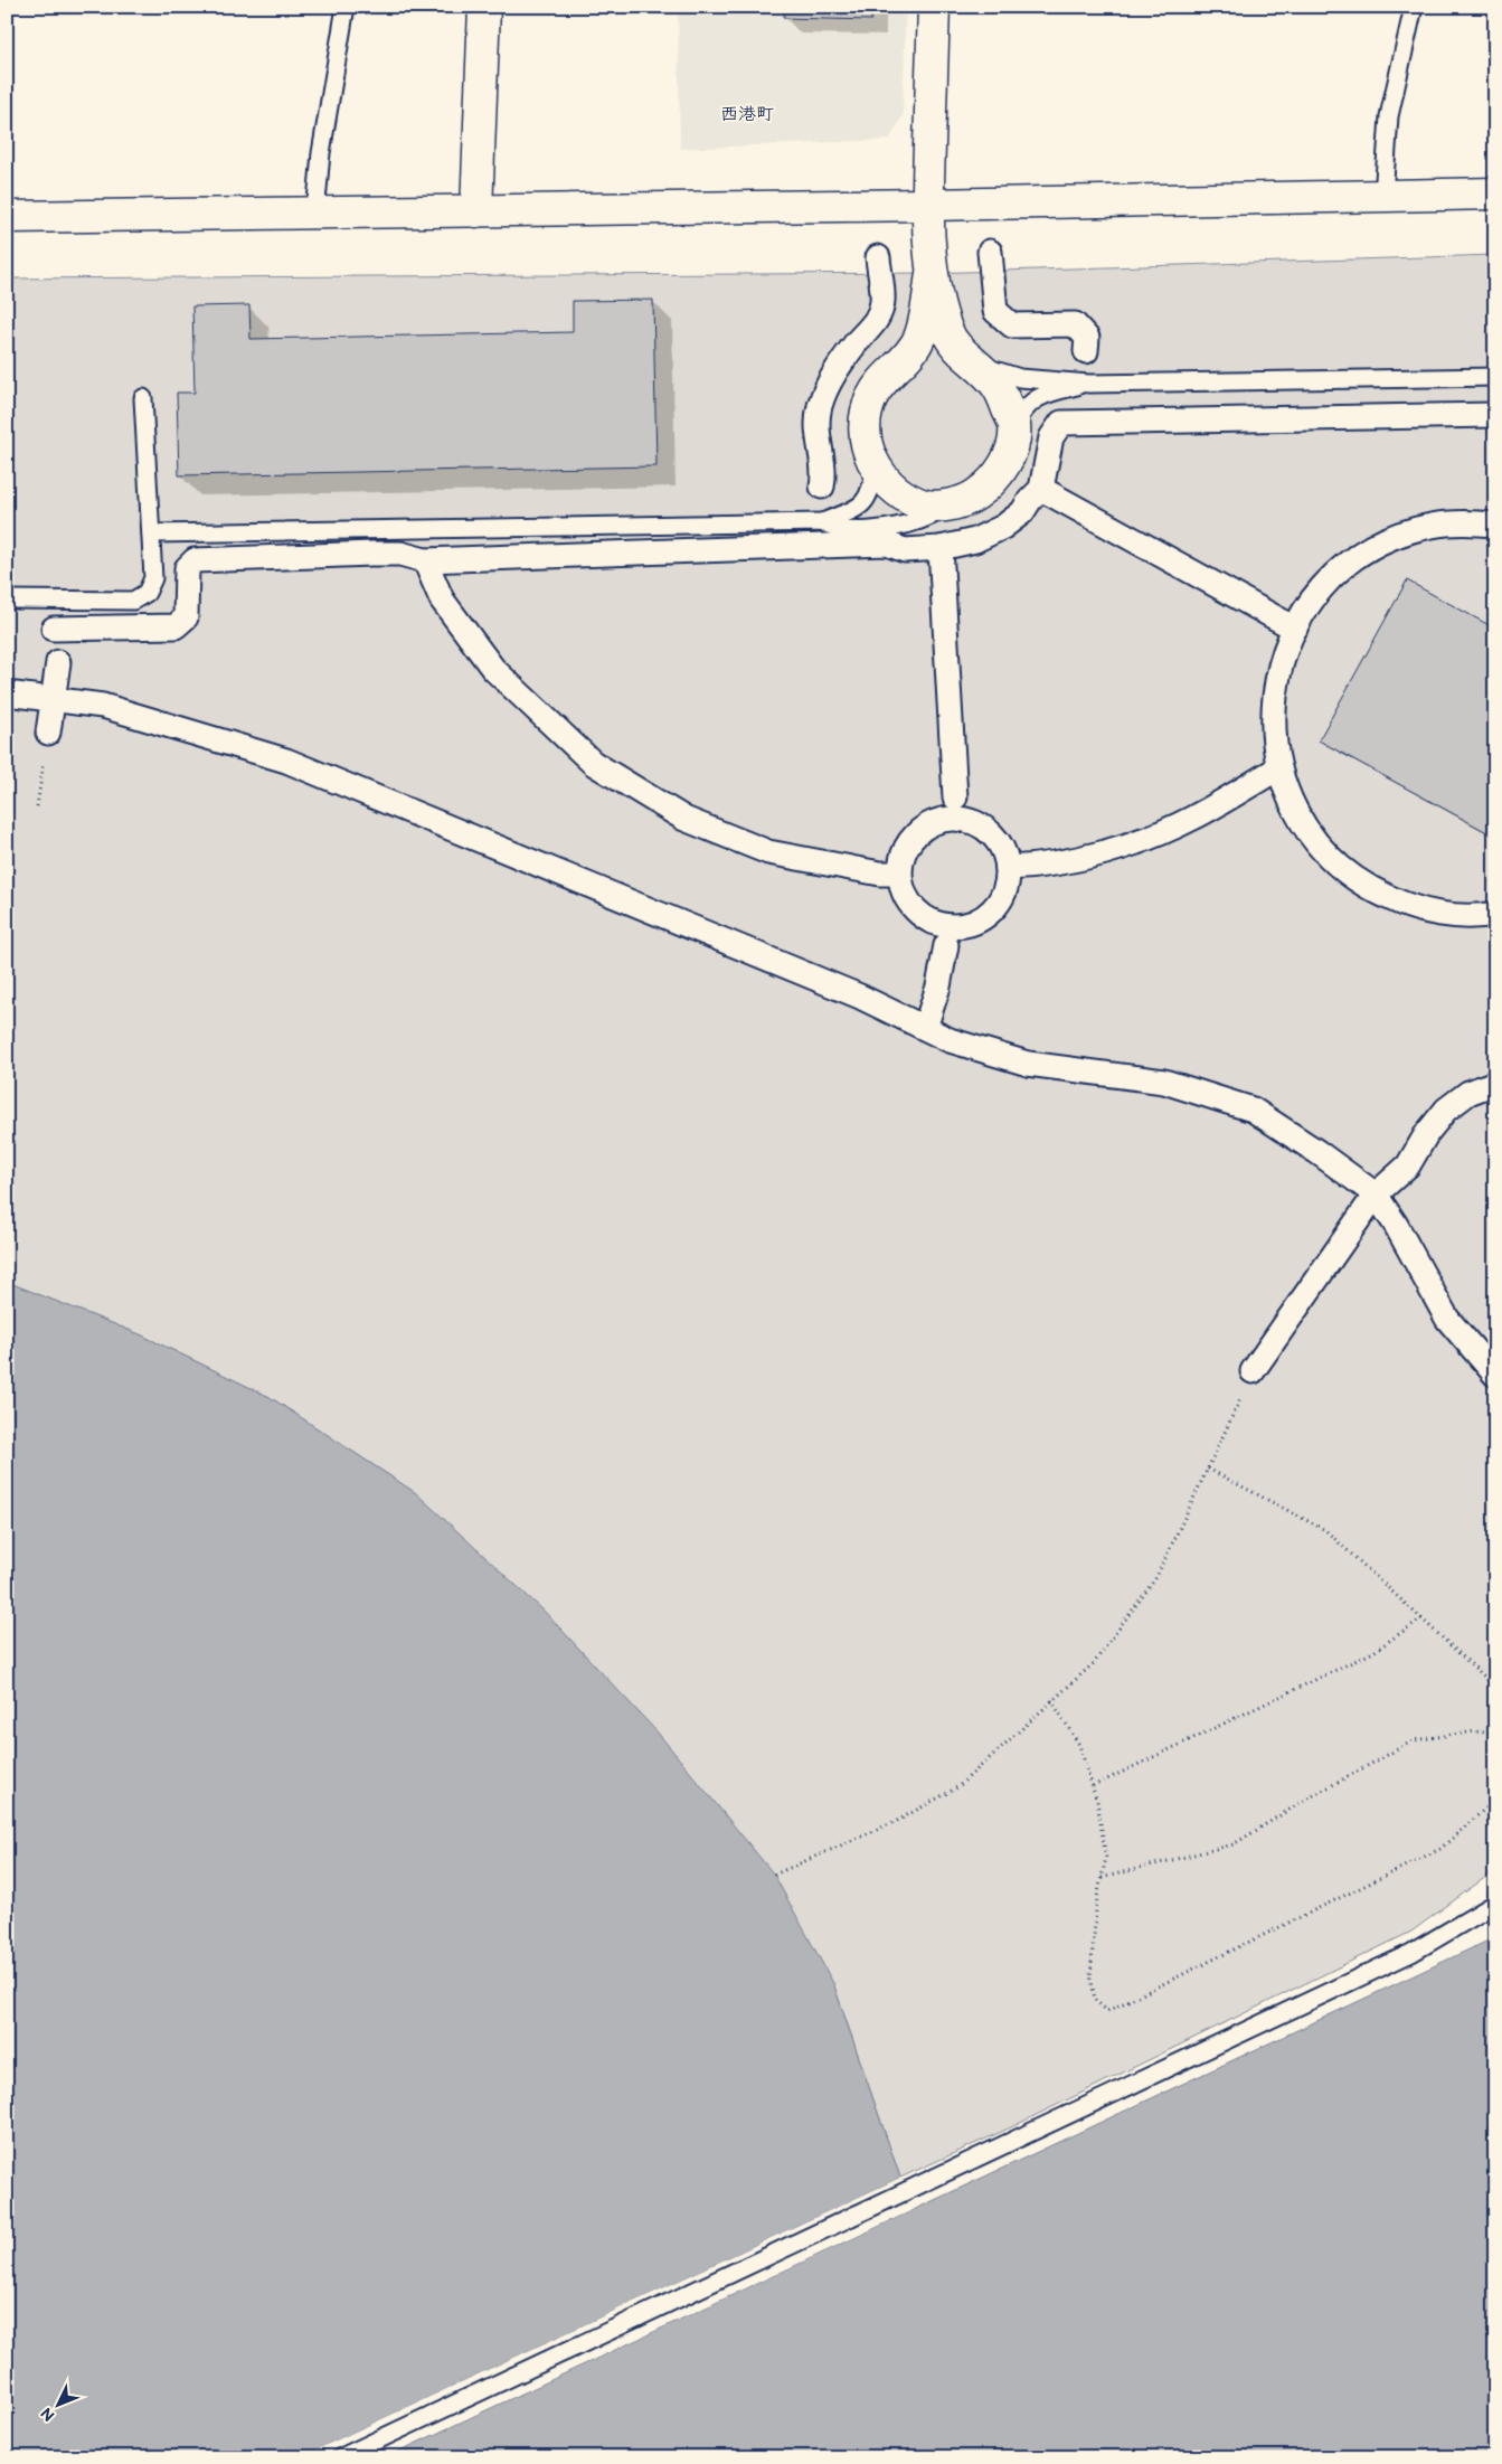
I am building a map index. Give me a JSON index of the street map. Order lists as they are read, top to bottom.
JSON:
{
  "districts": ["西港町"],
  "north": "bottom left"
}
